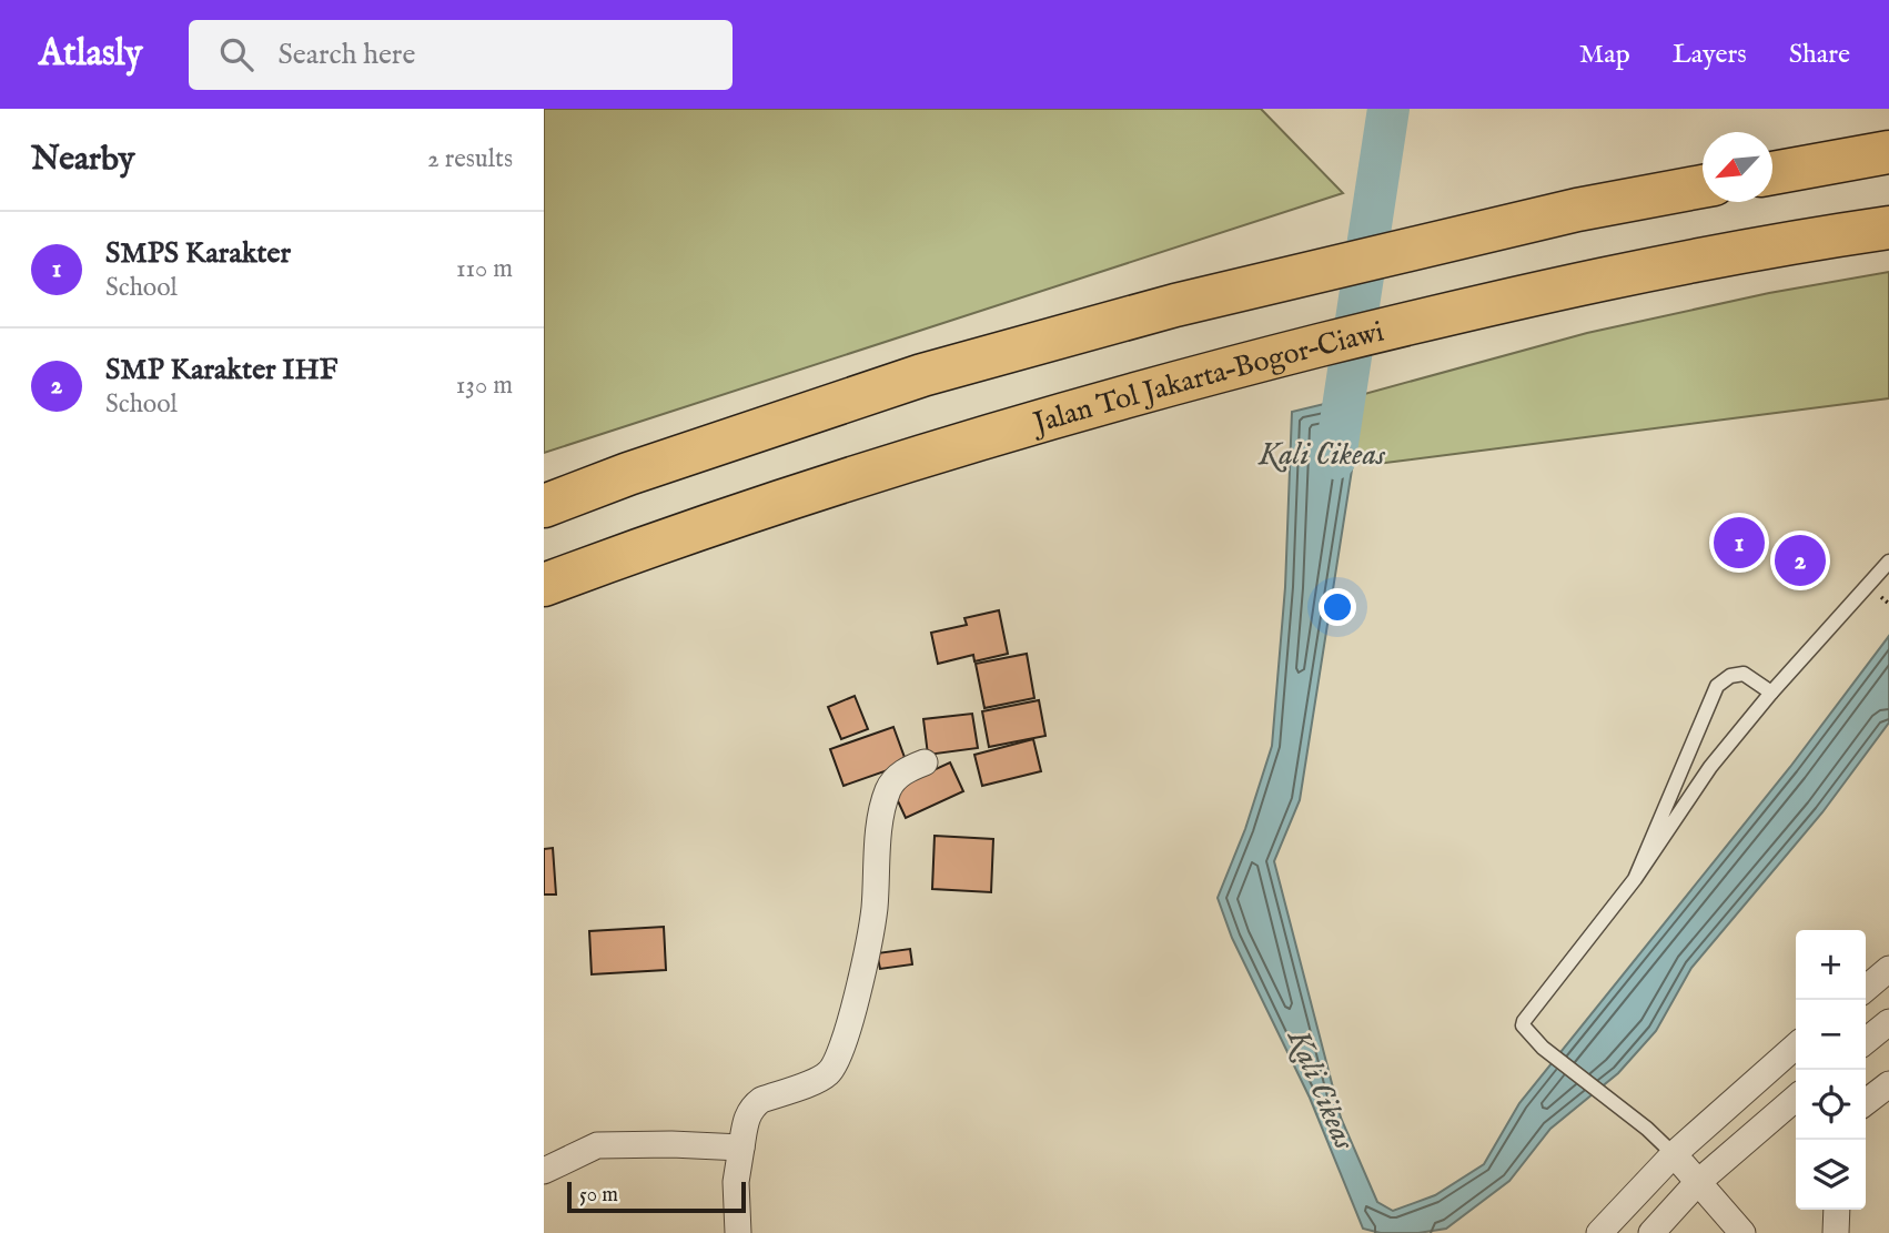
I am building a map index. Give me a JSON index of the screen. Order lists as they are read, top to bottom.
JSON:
{
  "streets": {
    "highway": ["Jalan Tol Jakarta–Bogor–Ciawi"]
  },
  "water": ["Kali Cikeas"],
  "scale_bar": "50 m",
  "north": "bottom left",
  "page": {
    "header": "Atlasly",
    "search": "Search here",
    "nav": ["Map", "Layers", "Share"],
    "heading": ["Nearby", "2 results"],
    "list": [
      {
        "mark": "1",
        "name": "SMPS Karakter",
        "note": "School",
        "value": "110 m"
      },
      {
        "mark": "2",
        "name": "SMP Karakter IHF",
        "note": "School",
        "value": "130 m"
      }
    ],
    "pins": ["1", "2"],
    "map_buttons": ["+", "−"],
    "scale": "50 m"
  }
}
